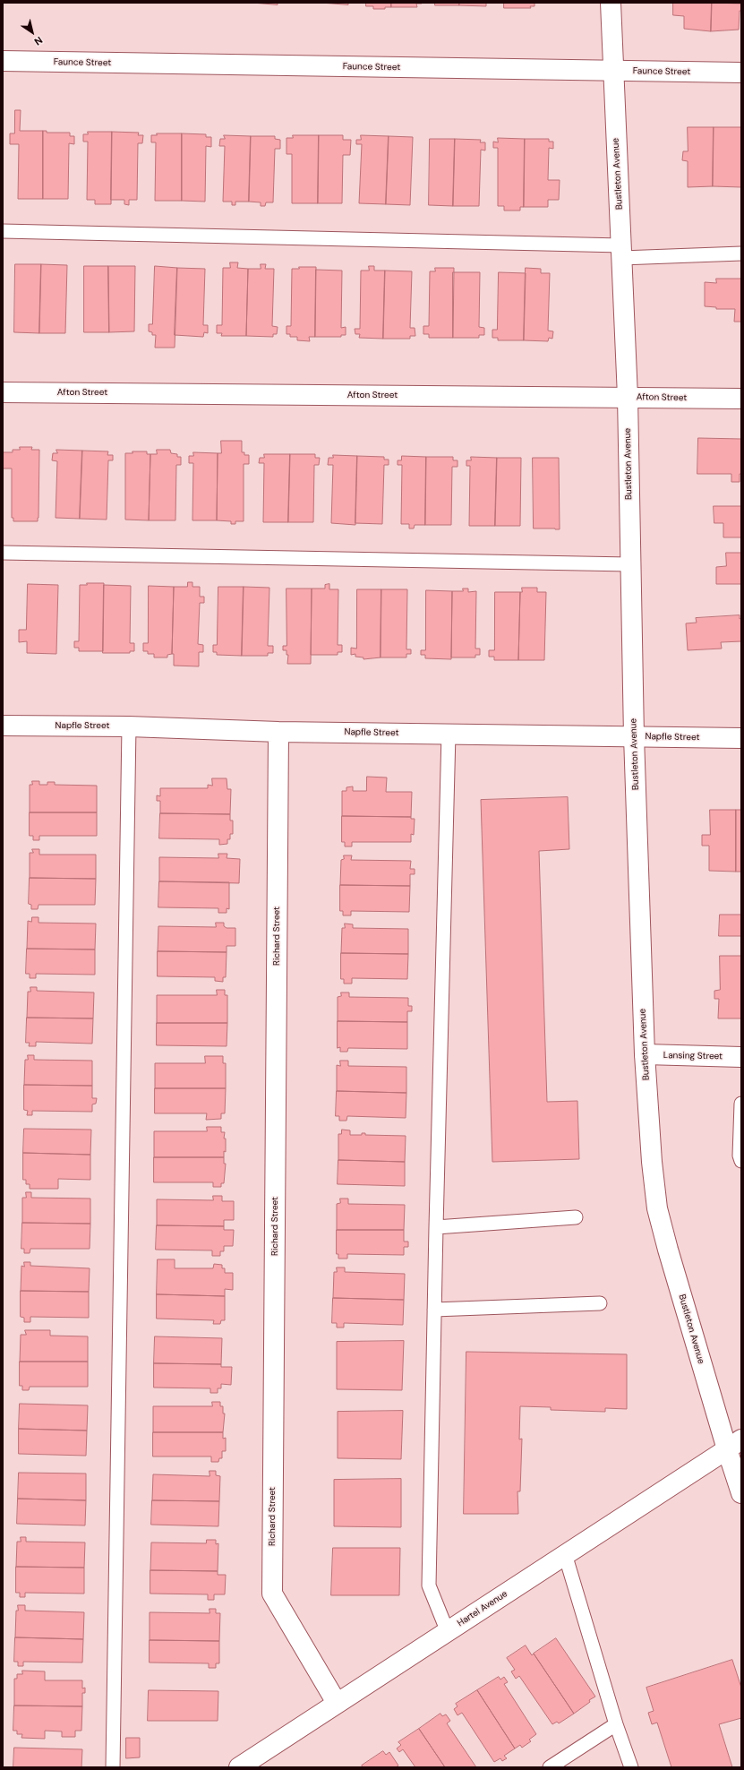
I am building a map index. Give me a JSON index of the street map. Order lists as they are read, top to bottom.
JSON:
{
  "streets": {
    "street": [
      "Faunce Street",
      "Bustleton Avenue",
      "Afton Street",
      "Napfle Street",
      "Richard Street",
      "Lansing Street",
      "Hartel Avenue"
    ]
  },
  "crossings": [
    ["Faunce Street", "Bustleton Avenue"],
    ["Bustleton Avenue", "Afton Street"],
    ["Bustleton Avenue", "Napfle Street"],
    ["Bustleton Avenue", "Lansing Street"],
    ["Bustleton Avenue", "Hartel Avenue"],
    ["Napfle Street", "Richard Street"],
    ["Richard Street", "Hartel Avenue"]
  ],
  "north": "bottom right"
}
